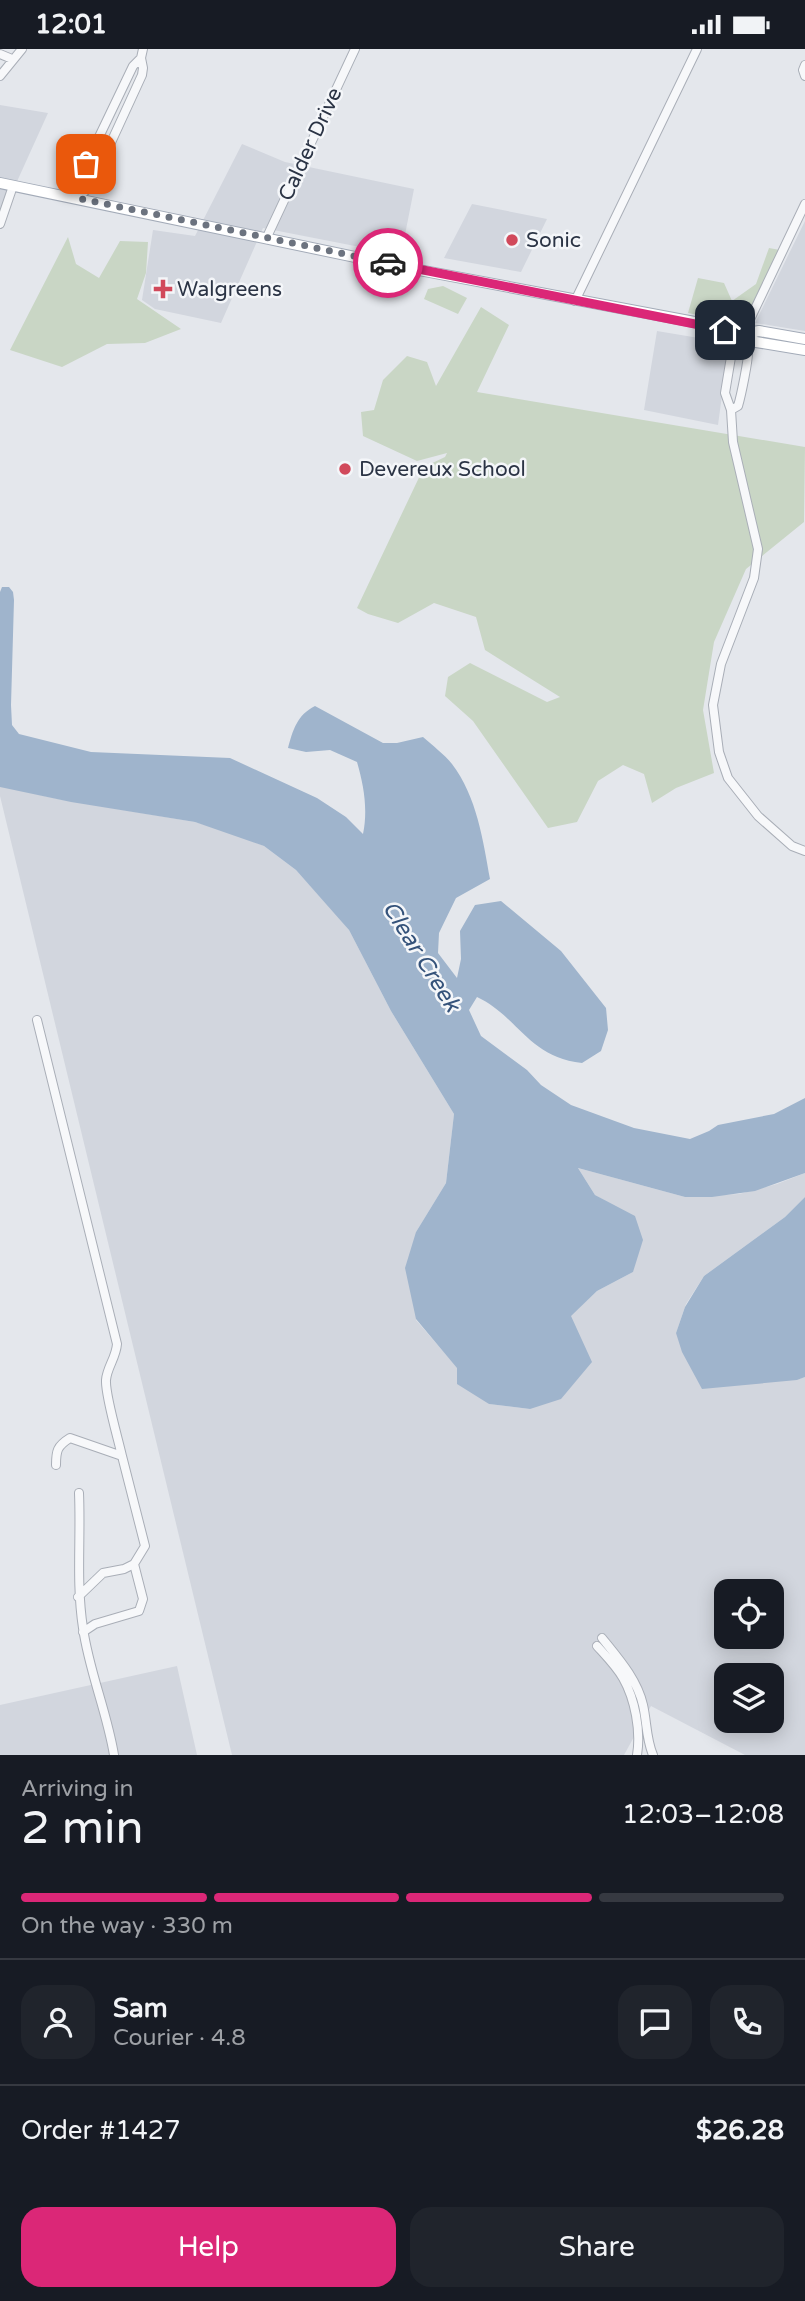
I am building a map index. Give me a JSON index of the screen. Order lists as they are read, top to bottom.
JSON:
{
  "streets": {
    "street": ["Calder Drive"]
  },
  "water": ["Clear Creek"],
  "places": {
    "other": ["Sonic", "Devereux School"],
    "health": ["Walgreens"]
  },
  "page": {
    "status": "12:01",
    "heading": ["2 min", "Arriving in", "12:03–12:08"],
    "panel": [
      "Sam",
      "Courier · 4.8",
      "Order #1427",
      "$26.28"
    ],
    "bar": "On the way · 330 m",
    "buttons": ["Help", "Share"]
  }
}
